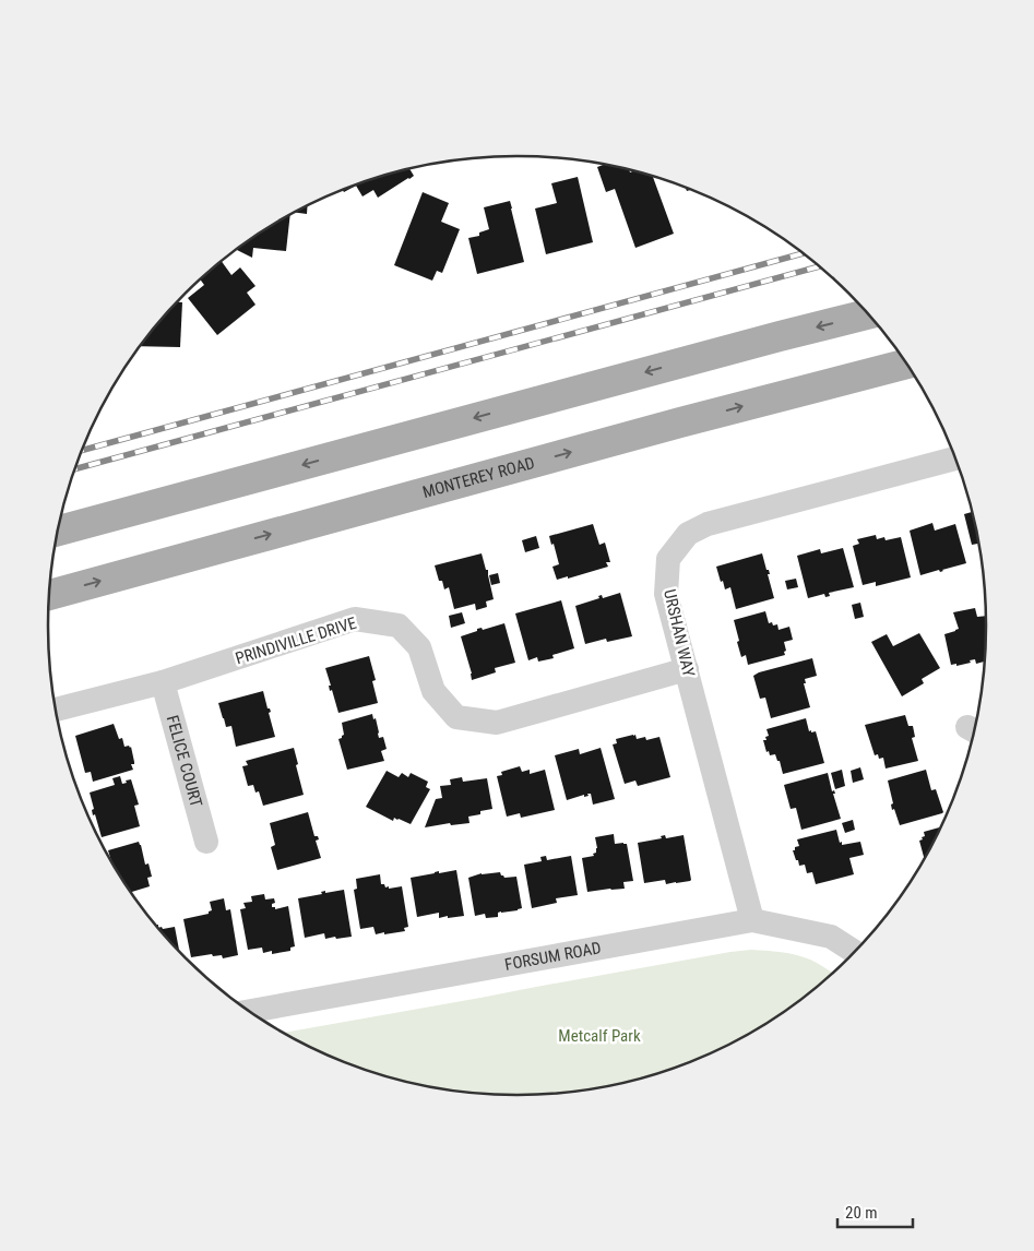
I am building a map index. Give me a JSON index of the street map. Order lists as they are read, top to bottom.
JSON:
{
  "streets": {
    "main road": ["MONTEREY ROAD"],
    "street": [
      "URSHAN WAY",
      "PRINDIVILLE DRIVE",
      "FELICE COURT",
      "FORSUM ROAD"
    ]
  },
  "crossings": [
    ["URSHAN WAY", "PRINDIVILLE DRIVE"],
    ["URSHAN WAY", "FORSUM ROAD"],
    ["PRINDIVILLE DRIVE", "FELICE COURT"]
  ],
  "parks": ["Metcalf Park"],
  "scale_bar": "20 m"
}
